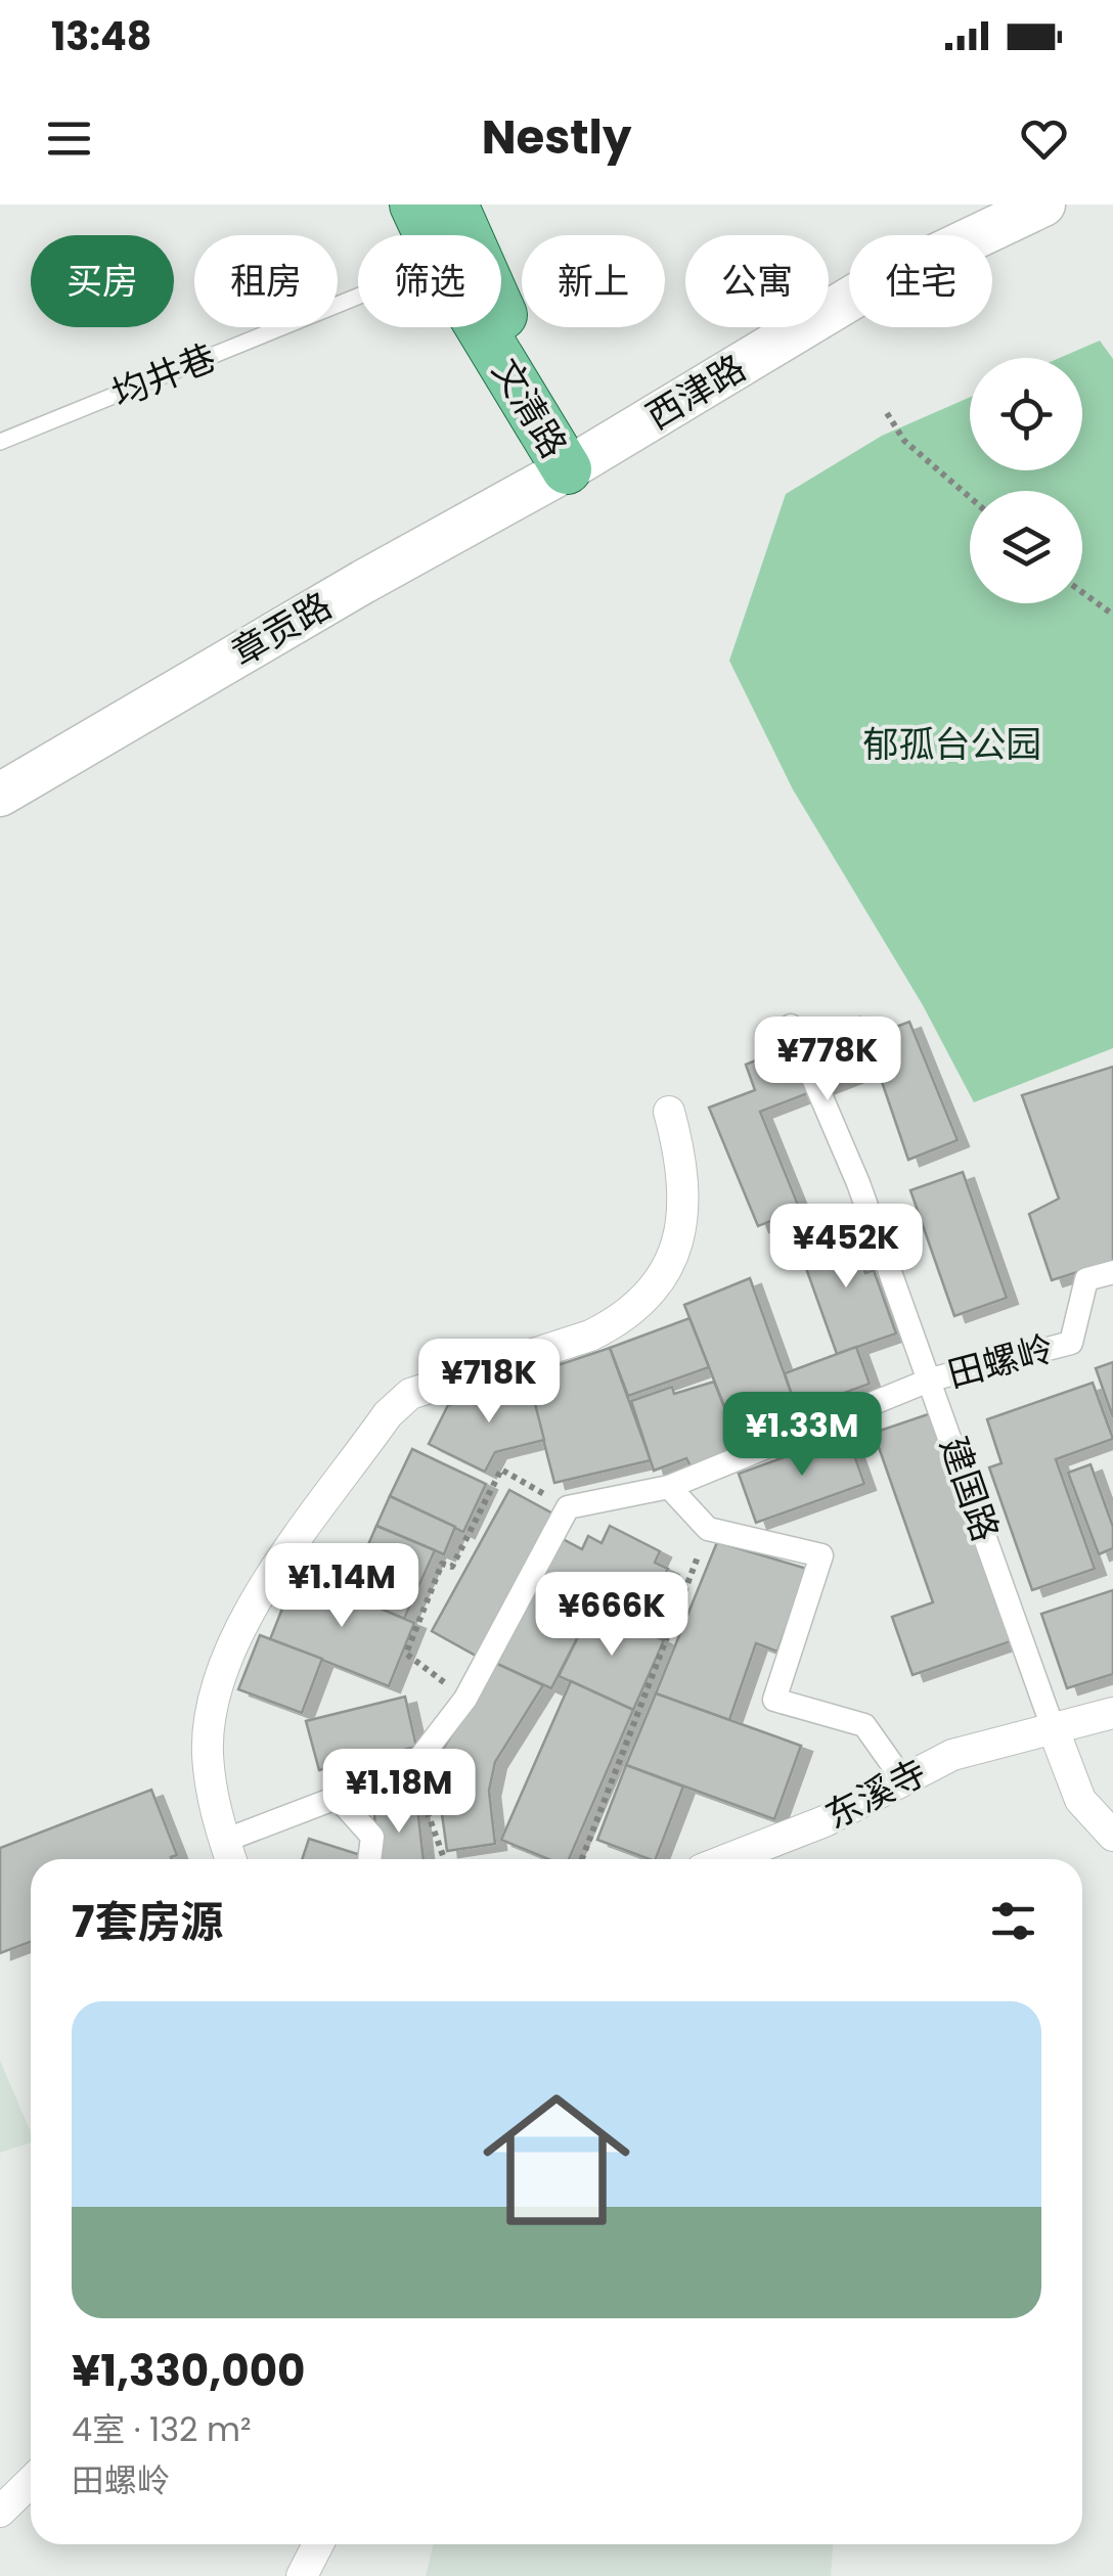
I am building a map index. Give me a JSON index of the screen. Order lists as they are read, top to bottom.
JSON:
{
  "streets": {
    "main road": ["西津路", "文清路", "章贡路"],
    "street": ["田螺岭", "建国路", "东溪寺"],
    "lane": ["均井巷"]
  },
  "crossings": [
    ["西津路", "文清路"],
    ["西津路", "章贡路"],
    ["文清路", "章贡路"],
    ["田螺岭", "建国路"],
    ["建国路", "东溪寺"]
  ],
  "parks": ["郁孤台公园"],
  "page": {
    "status": "13:48",
    "header": "Nestly",
    "chip": [
      "买房",
      "租房",
      "筛选",
      "新上",
      "公寓",
      "住宅"
    ],
    "price": [
      "¥778K",
      "¥452K",
      "¥718K",
      "¥1.33M",
      "¥1.14M",
      "¥666K",
      "¥1.18M"
    ],
    "heading": "7套房源",
    "list": [
      {
        "name": "¥1,330,000",
        "note": "4室 · 132 m² · 田螺岭"
      }
    ]
  }
}
